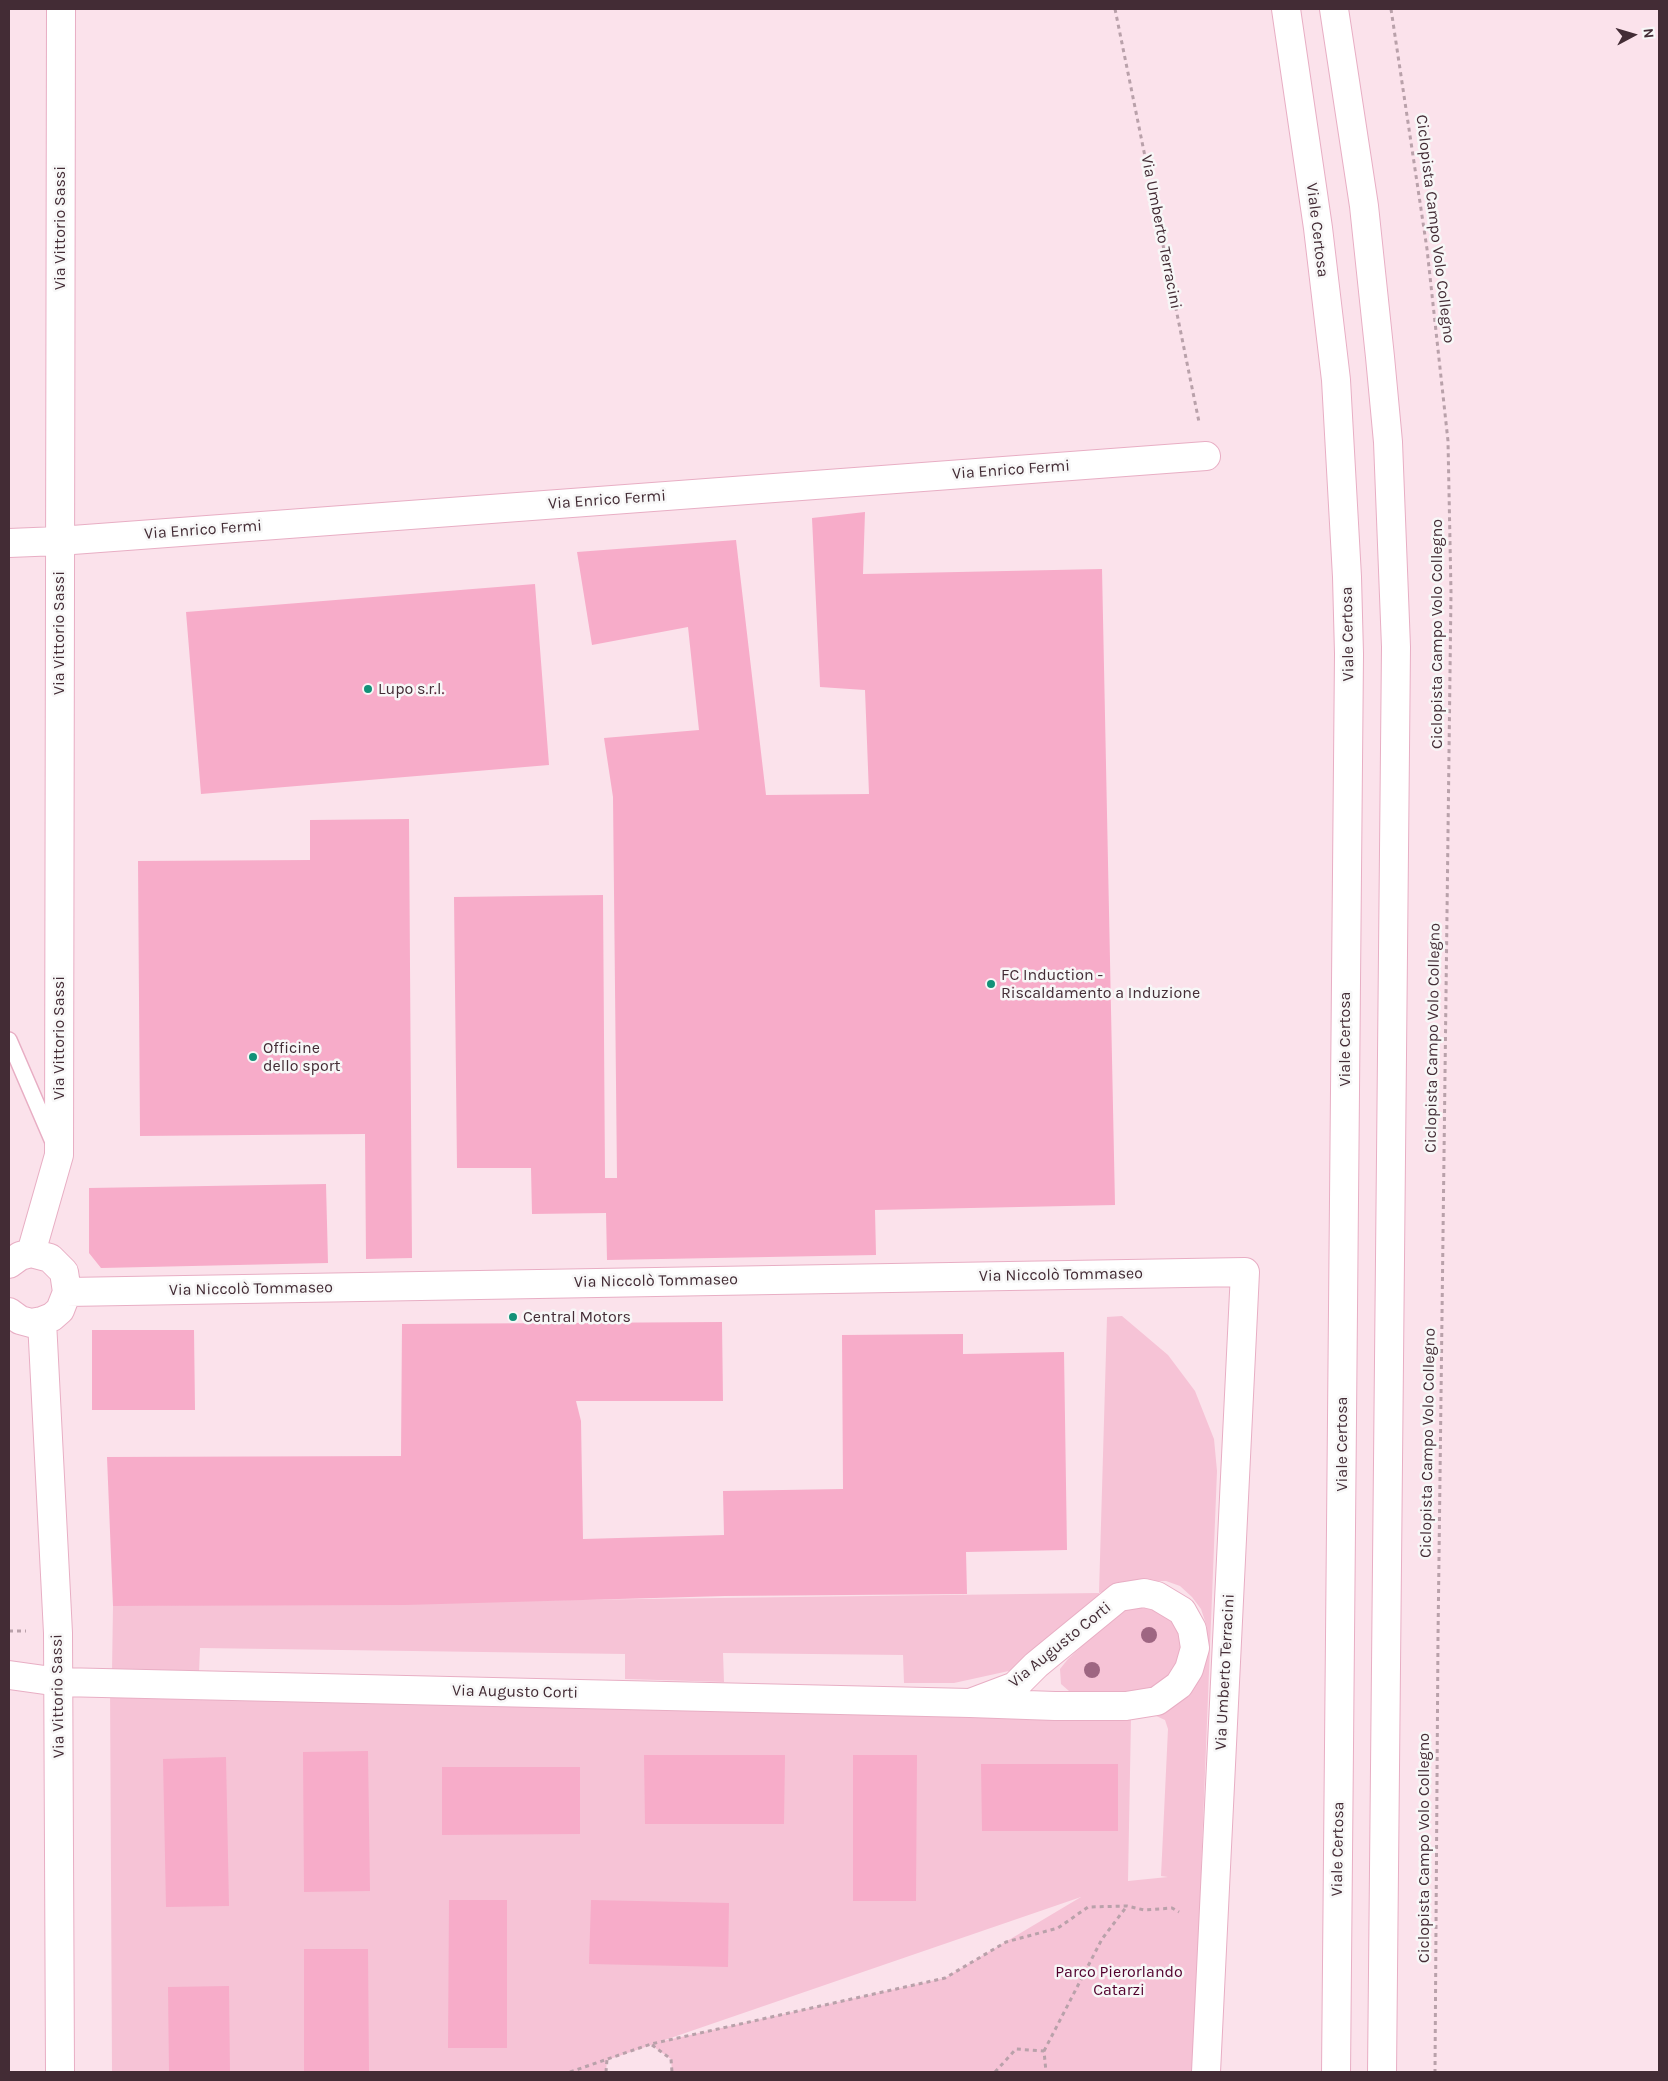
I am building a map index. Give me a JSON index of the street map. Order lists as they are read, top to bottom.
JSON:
{
  "streets": {
    "street": [
      "Via Vittorio Sassi",
      "Viale Certosa",
      "Via Umberto Terracini",
      "Via Enrico Fermi",
      "Via Niccolò Tommaseo",
      "Via Augusto Corti"
    ],
    "path": ["Ciclopista Campo Volo Collegno"]
  },
  "crossings": [
    ["Via Vittorio Sassi", "Via Enrico Fermi"],
    ["Via Vittorio Sassi", "Via Augusto Corti"],
    ["Via Umberto Terracini", "Via Enrico Fermi"],
    ["Via Umberto Terracini", "Via Niccolò Tommaseo"]
  ],
  "parks": ["Parco Pierorlando Catarzi"],
  "places": [
    "Lupo s.r.l.",
    "FC Induction - Riscaldamento a Induzione",
    "Officine dello sport",
    "Central Motors"
  ],
  "north": "right"
}
